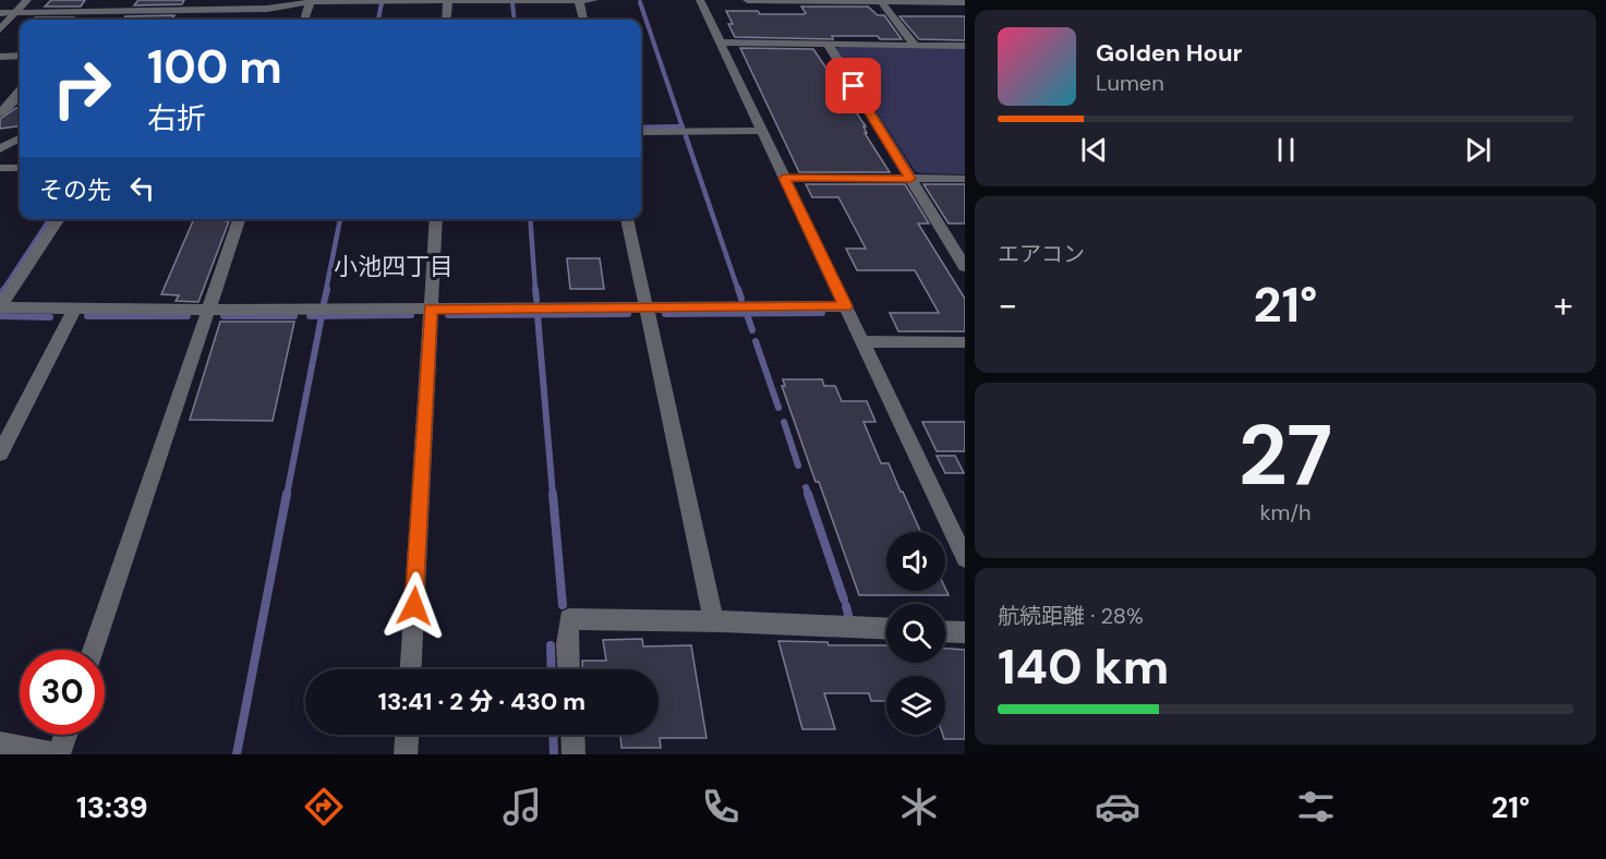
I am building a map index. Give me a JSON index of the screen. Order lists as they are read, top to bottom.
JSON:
{
  "districts": ["小池四丁目"],
  "page": {
    "turn": ["100 m", "右折"],
    "song": ["Golden Hour", "Lumen"],
    "then": "その先",
    "tile": [
      "エアコン",
      ["27", "km/h"],
      ["航続距離 · 28%", "140 km"]
    ],
    "heat": ["−", "21°", "+"],
    "limit": "30",
    "trip": "13:41 · 2 分 · 430 m",
    "tabs": ["13:39", "21°"]
  }
}
